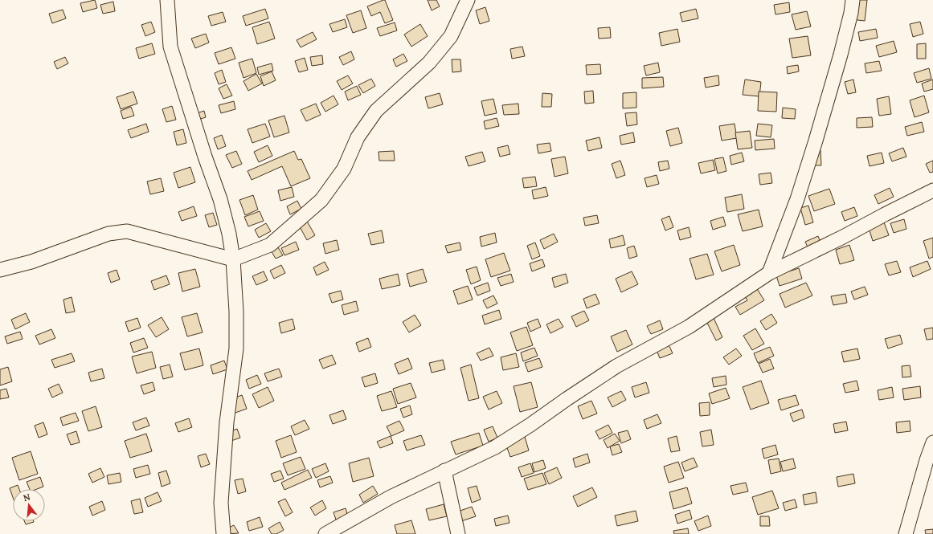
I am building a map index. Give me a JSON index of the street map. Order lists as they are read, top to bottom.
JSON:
{
  "north": "top"
}
